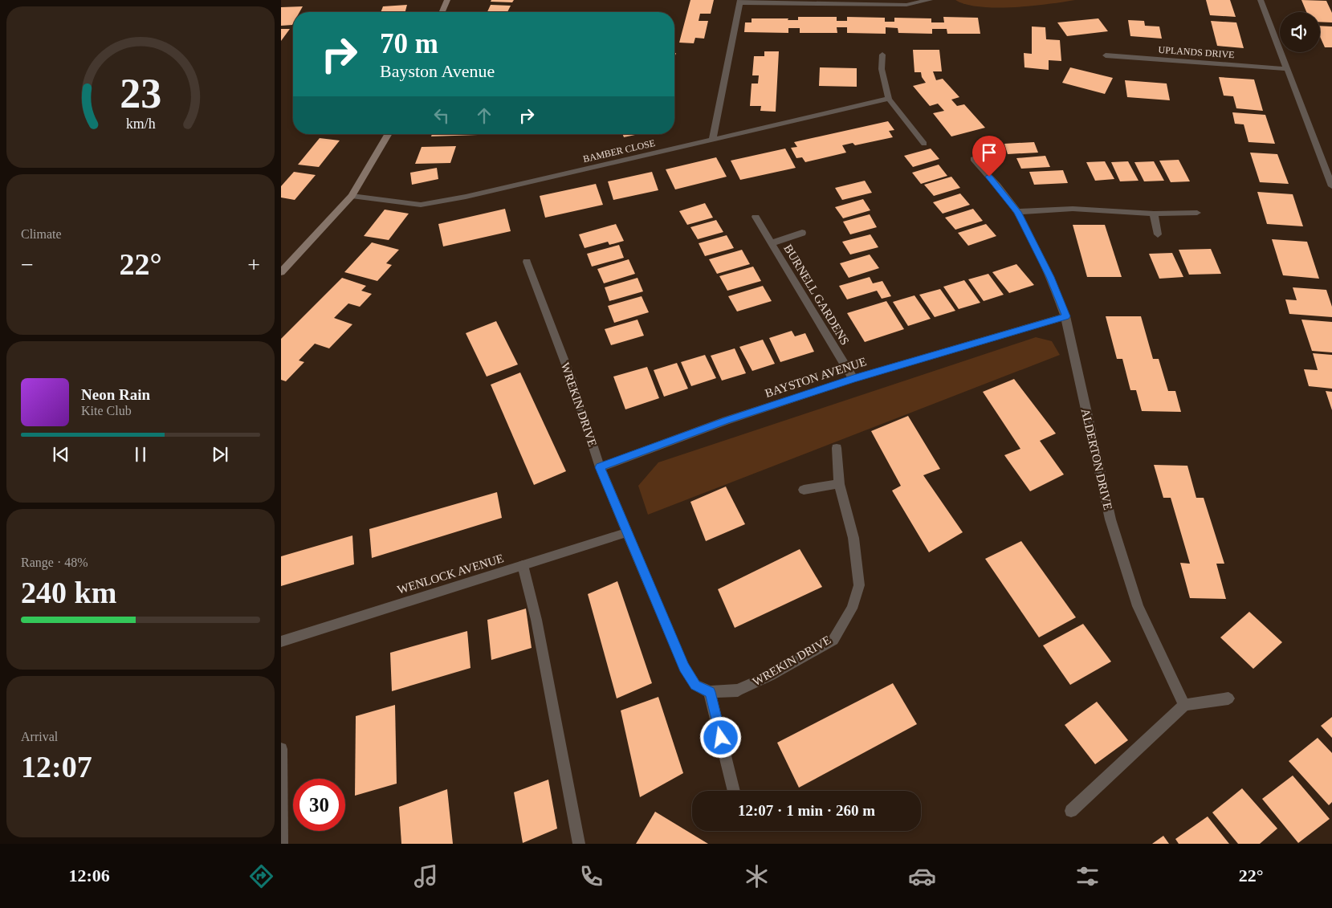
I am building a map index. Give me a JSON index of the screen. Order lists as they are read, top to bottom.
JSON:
{
  "streets": {
    "street": [
      "UPLANDS DRIVE",
      "BAMBER CLOSE",
      "BURNELL GARDENS",
      "BAYSTON AVENUE",
      "WREKIN DRIVE",
      "ALDERTON DRIVE",
      "WENLOCK AVENUE"
    ]
  },
  "crossings": [
    ["BURNELL GARDENS", "BAYSTON AVENUE"],
    ["BAYSTON AVENUE", "WREKIN DRIVE"],
    ["BAYSTON AVENUE", "ALDERTON DRIVE"],
    ["WREKIN DRIVE", "WENLOCK AVENUE"]
  ],
  "page": {
    "turn": ["70 m", "Bayston Avenue"],
    "tile": [
      "Climate",
      ["Range · 48%", "240 km"],
      ["Arrival", "12:07"]
    ],
    "heat": ["−", "22°", "+"],
    "song": ["Neon Rain", "Kite Club"],
    "limit": "30",
    "trip": "12:07 · 1 min · 260 m",
    "tabs": ["12:06", "22°"],
    "gauge": ["23", "km/h"]
  }
}
